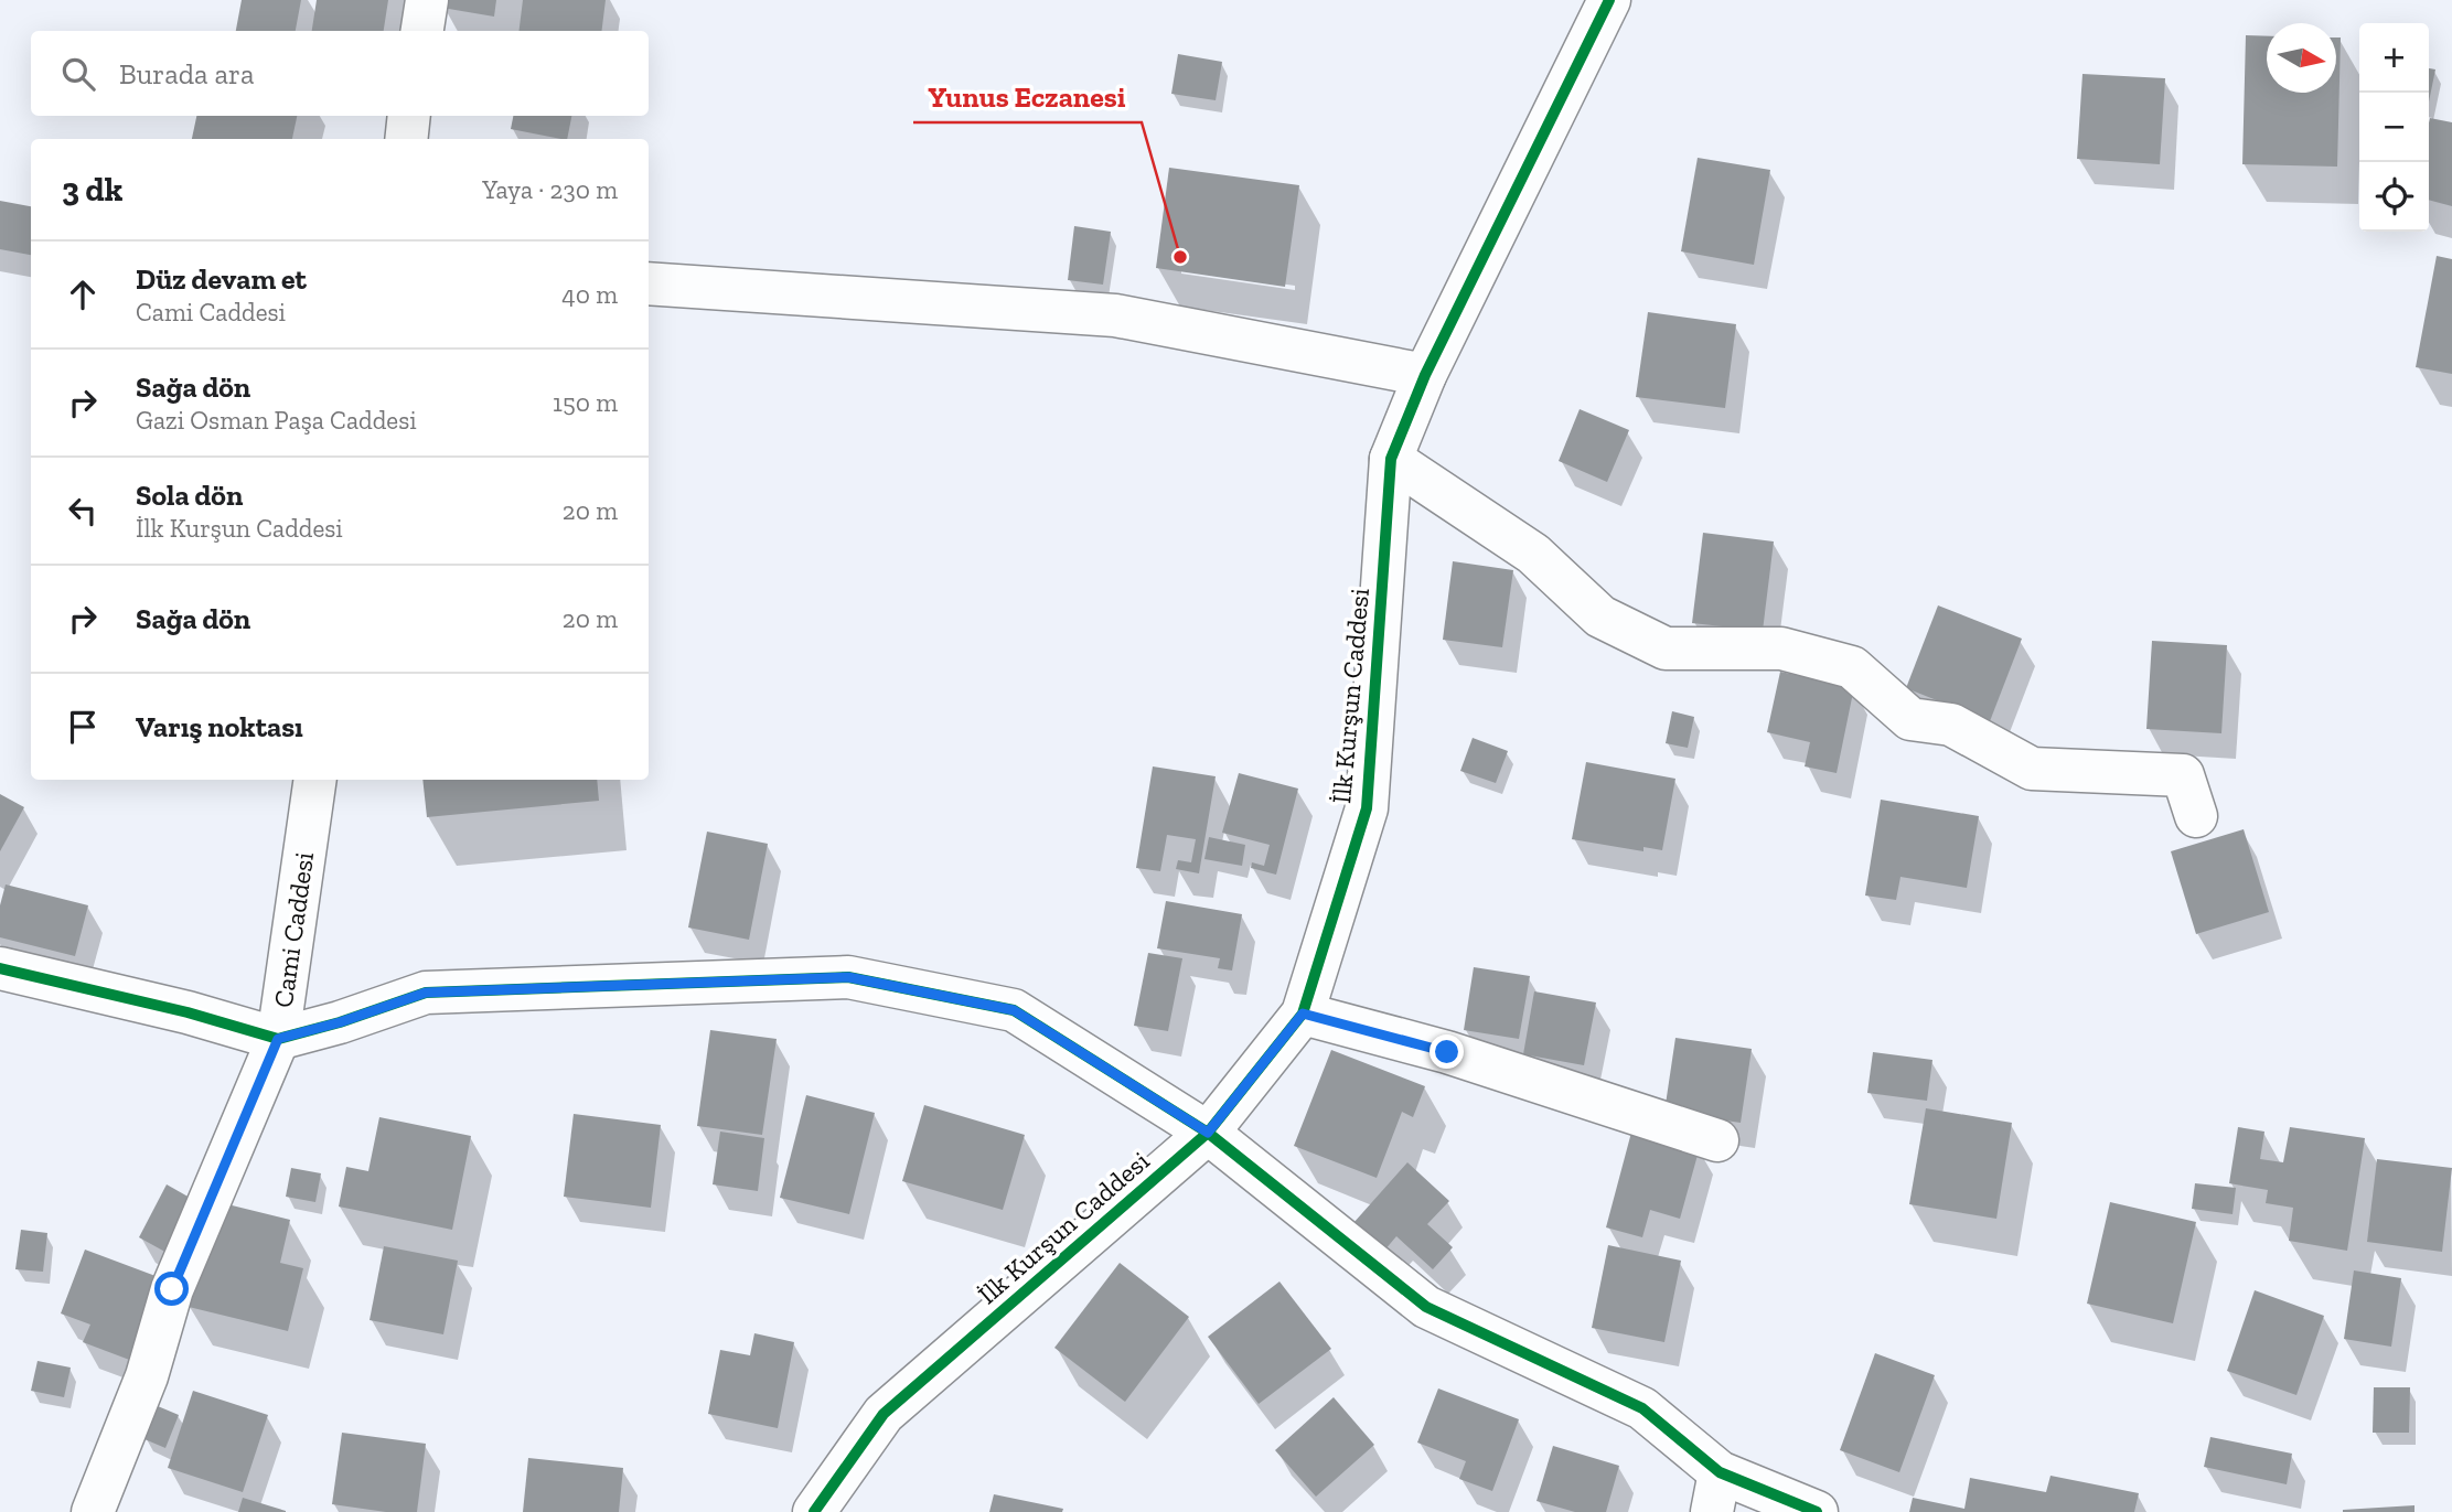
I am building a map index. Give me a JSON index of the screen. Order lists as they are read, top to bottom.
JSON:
{
  "streets": {
    "street": ["İlk Kurşun Caddesi", "Cami Caddesi"]
  },
  "places": ["Yunus Eczanesi"],
  "north": "right",
  "page": {
    "map_buttons": ["+", "−"],
    "search": "Burada ara",
    "heading": ["3 dk", "Yaya · 230 m"],
    "list": [
      ["Düz devam et", "Cami Caddesi", "40 m"],
      ["Sağa dön", "Gazi Osman Paşa Caddesi", "150 m"],
      ["Sola dön", "İlk Kurşun Caddesi", "20 m"],
      ["Sağa dön", "20 m"],
      "Varış noktası"
    ]
  }
}
